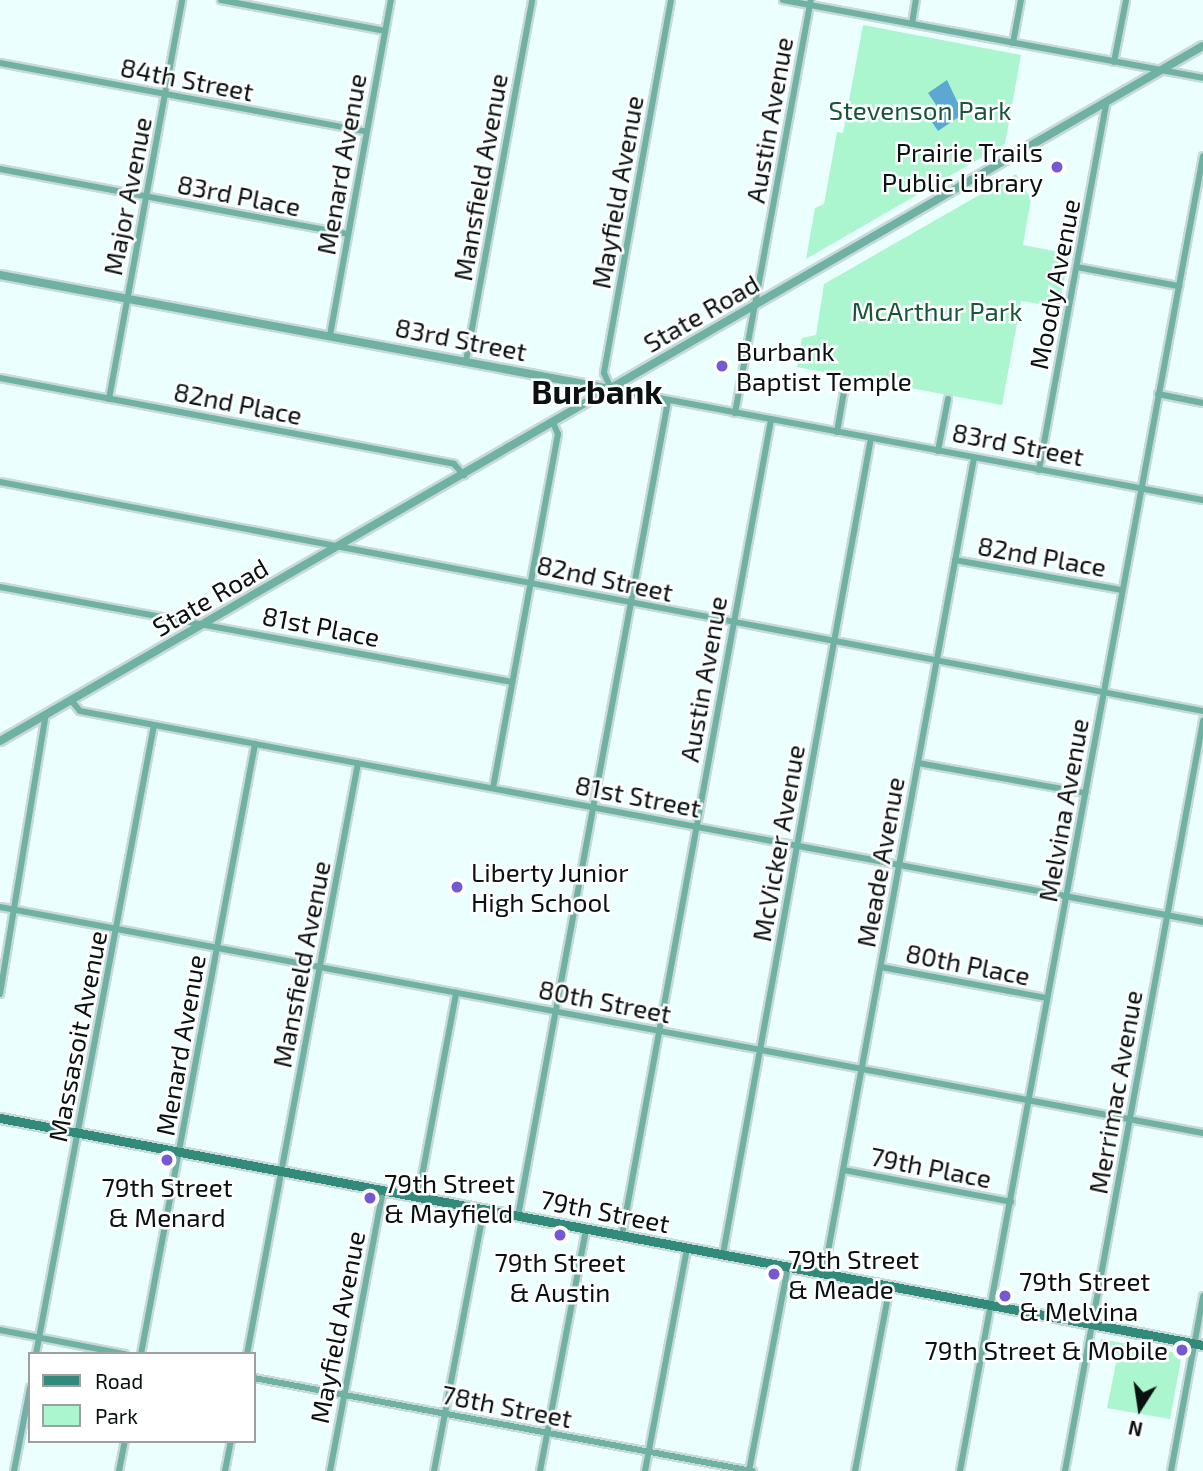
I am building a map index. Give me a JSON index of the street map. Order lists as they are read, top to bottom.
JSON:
{
  "streets": {
    "main road": ["79th Street"],
    "street": [
      "84th Street",
      "Austin Avenue",
      "Menard Avenue",
      "Mansfield Avenue",
      "Mayfield Avenue",
      "83rd Place",
      "Major Avenue",
      "Moody Avenue",
      "State Road",
      "83rd Street",
      "82nd Place",
      "82nd Street",
      "81st Place",
      "81st Street",
      "Melvina Avenue",
      "McVicker Avenue",
      "Meade Avenue",
      "80th Place",
      "80th Street",
      "Massasoit Avenue",
      "Merrimac Avenue",
      "79th Place",
      "78th Street"
    ]
  },
  "crossings": [
    ["84th Street", "Menard Avenue"],
    ["84th Street", "Major Avenue"],
    ["Austin Avenue", "State Road"],
    ["Austin Avenue", "83rd Street"],
    ["Austin Avenue", "82nd Street"],
    ["Austin Avenue", "81st Street"],
    ["Austin Avenue", "80th Street"],
    ["Austin Avenue", "79th Street"],
    ["Menard Avenue", "83rd Place"],
    ["Menard Avenue", "83rd Street"],
    ["Menard Avenue", "81st Street"],
    ["Menard Avenue", "80th Street"],
    ["Menard Avenue", "79th Street"],
    ["Mansfield Avenue", "83rd Street"],
    ["Mansfield Avenue", "81st Street"],
    ["Mansfield Avenue", "80th Street"],
    ["Mansfield Avenue", "79th Street"],
    ["Mayfield Avenue", "State Road"],
    ["Mayfield Avenue", "83rd Street"],
    ["Mayfield Avenue", "79th Street"],
    ["Mayfield Avenue", "78th Street"],
    ["83rd Place", "Major Avenue"],
    ["Major Avenue", "83rd Street"],
    ["Major Avenue", "82nd Place"],
    ["Moody Avenue", "State Road"],
    ["Moody Avenue", "83rd Street"],
    ["State Road", "83rd Street"],
    ["State Road", "82nd Place"],
    ["State Road", "82nd Street"],
    ["State Road", "81st Place"],
    ["State Road", "81st Street"],
    ["83rd Street", "Melvina Avenue"],
    ["83rd Street", "McVicker Avenue"],
    ["83rd Street", "Meade Avenue"],
    ["82nd Place", "Melvina Avenue"],
    ["82nd Place", "Meade Avenue"],
    ["82nd Street", "Melvina Avenue"],
    ["82nd Street", "McVicker Avenue"],
    ["82nd Street", "Meade Avenue"],
    ["81st Street", "Melvina Avenue"],
    ["81st Street", "McVicker Avenue"],
    ["81st Street", "Meade Avenue"],
    ["81st Street", "Massasoit Avenue"],
    ["81st Street", "Merrimac Avenue"],
    ["Melvina Avenue", "80th Place"],
    ["Melvina Avenue", "80th Street"],
    ["Melvina Avenue", "79th Place"],
    ["Melvina Avenue", "79th Street"],
    ["McVicker Avenue", "80th Street"],
    ["McVicker Avenue", "79th Street"],
    ["Meade Avenue", "80th Place"],
    ["Meade Avenue", "80th Street"],
    ["Meade Avenue", "79th Place"],
    ["Meade Avenue", "79th Street"],
    ["80th Street", "Massasoit Avenue"],
    ["80th Street", "Merrimac Avenue"],
    ["Massasoit Avenue", "79th Street"],
    ["Merrimac Avenue", "79th Street"]
  ],
  "districts": ["Burbank"],
  "parks": ["Stevenson Park", "McArthur Park"],
  "places": [
    "Prairie Trails Public Library",
    "Burbank Baptist Temple",
    "Liberty Junior High School",
    "79th Street & Menard",
    "79th Street & Mayfield",
    "79th Street & Austin",
    "79th Street & Meade",
    "79th Street & Melvina",
    "79th Street & Mobile"
  ],
  "legend": ["Road", "Park"],
  "north": "bottom"
}
